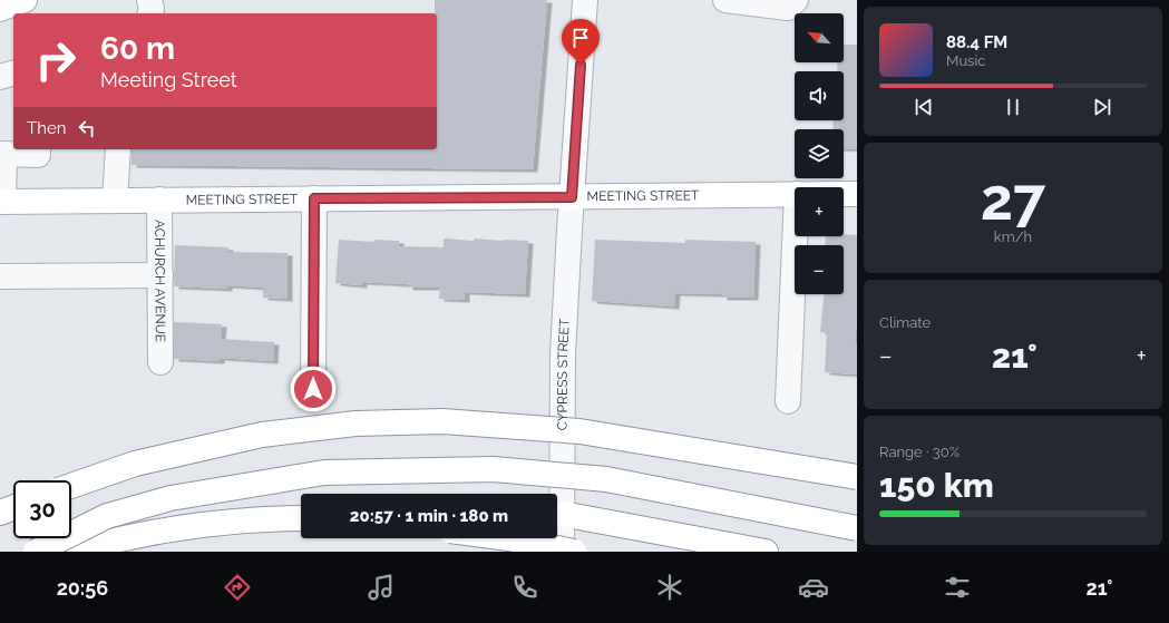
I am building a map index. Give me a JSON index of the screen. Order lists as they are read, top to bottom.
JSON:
{
  "streets": {
    "main road": ["MEETING STREET"],
    "street": ["ACHURCH AVENUE", "CYPRESS STREET"]
  },
  "crossings": [
    ["MEETING STREET", "ACHURCH AVENUE"],
    ["MEETING STREET", "CYPRESS STREET"]
  ],
  "north": "top left",
  "page": {
    "map_buttons": ["+", "−"],
    "turn": ["60 m", "Meeting Street"],
    "song": ["88.4 FM", "Music"],
    "then": "Then",
    "tile": [
      ["27", "km/h"],
      "Climate",
      ["Range · 30%", "150 km"]
    ],
    "heat": ["−", "21°", "+"],
    "limit": "30",
    "trip": "20:57 · 1 min · 180 m",
    "tabs": ["20:56", "21°"]
  }
}
